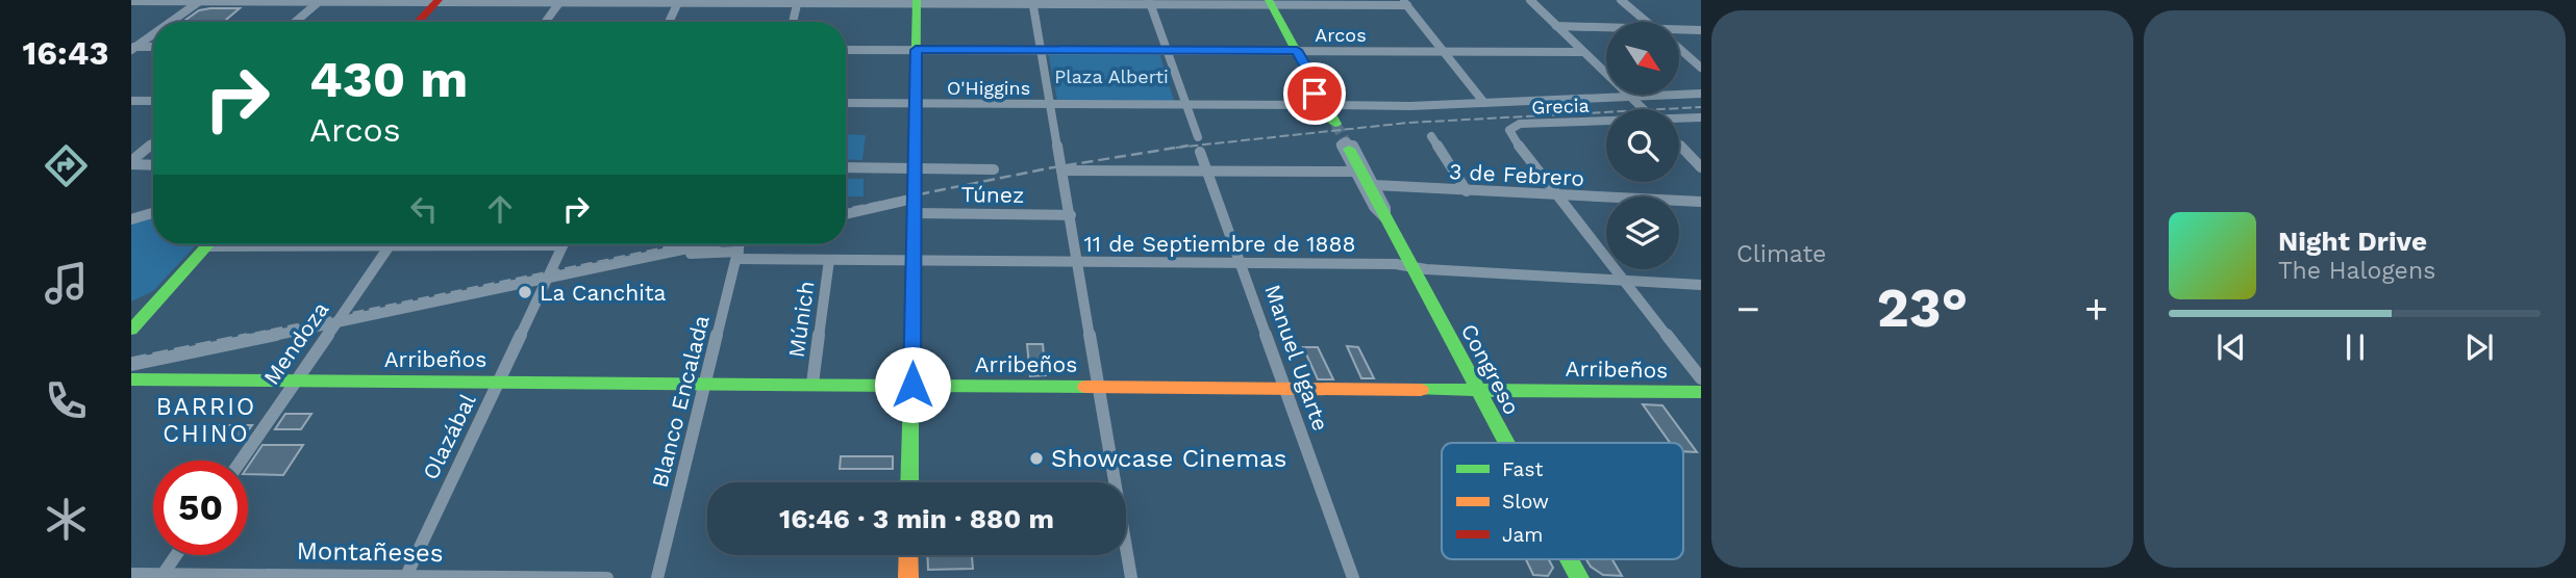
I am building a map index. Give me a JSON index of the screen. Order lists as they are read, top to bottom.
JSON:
{
  "streets": {
    "street": [
      "Arcos",
      "O'Higgins",
      "Grecia",
      "3 de Febrero",
      "Túnez",
      "11 de Septiembre de 1888",
      "Múnich",
      "Mendoza",
      "Manuel Ugarte",
      "Arribeños",
      "Congreso",
      "Blanco Encalada",
      "Olazábal",
      "Montañeses"
    ]
  },
  "crossings": [
    ["Grecia", "3 de Febrero"],
    ["3 de Febrero", "Congreso"],
    ["11 de Septiembre de 1888", "Múnich"],
    ["11 de Septiembre de 1888", "Manuel Ugarte"],
    ["11 de Septiembre de 1888", "Congreso"],
    ["11 de Septiembre de 1888", "Blanco Encalada"],
    ["Múnich", "Arribeños"],
    ["Mendoza", "Arribeños"],
    ["Manuel Ugarte", "Arribeños"],
    ["Arribeños", "Congreso"],
    ["Arribeños", "Blanco Encalada"],
    ["Arribeños", "Olazábal"],
    ["Olazábal", "Montañeses"]
  ],
  "districts": ["BARRIO CHINO"],
  "parks": ["Plaza Alberti"],
  "places": ["La Canchita", "Showcase Cinemas"],
  "legend": ["Fast", "Slow", "Jam"],
  "north": "bottom right",
  "page": {
    "tabs": "16:43",
    "tile": "Climate",
    "turn": ["430 m", "Arcos"],
    "song": ["Night Drive", "The Halogens"],
    "heat": ["−", "23°", "+"],
    "limit": "50",
    "trip": "16:46 · 3 min · 880 m"
  }
}
